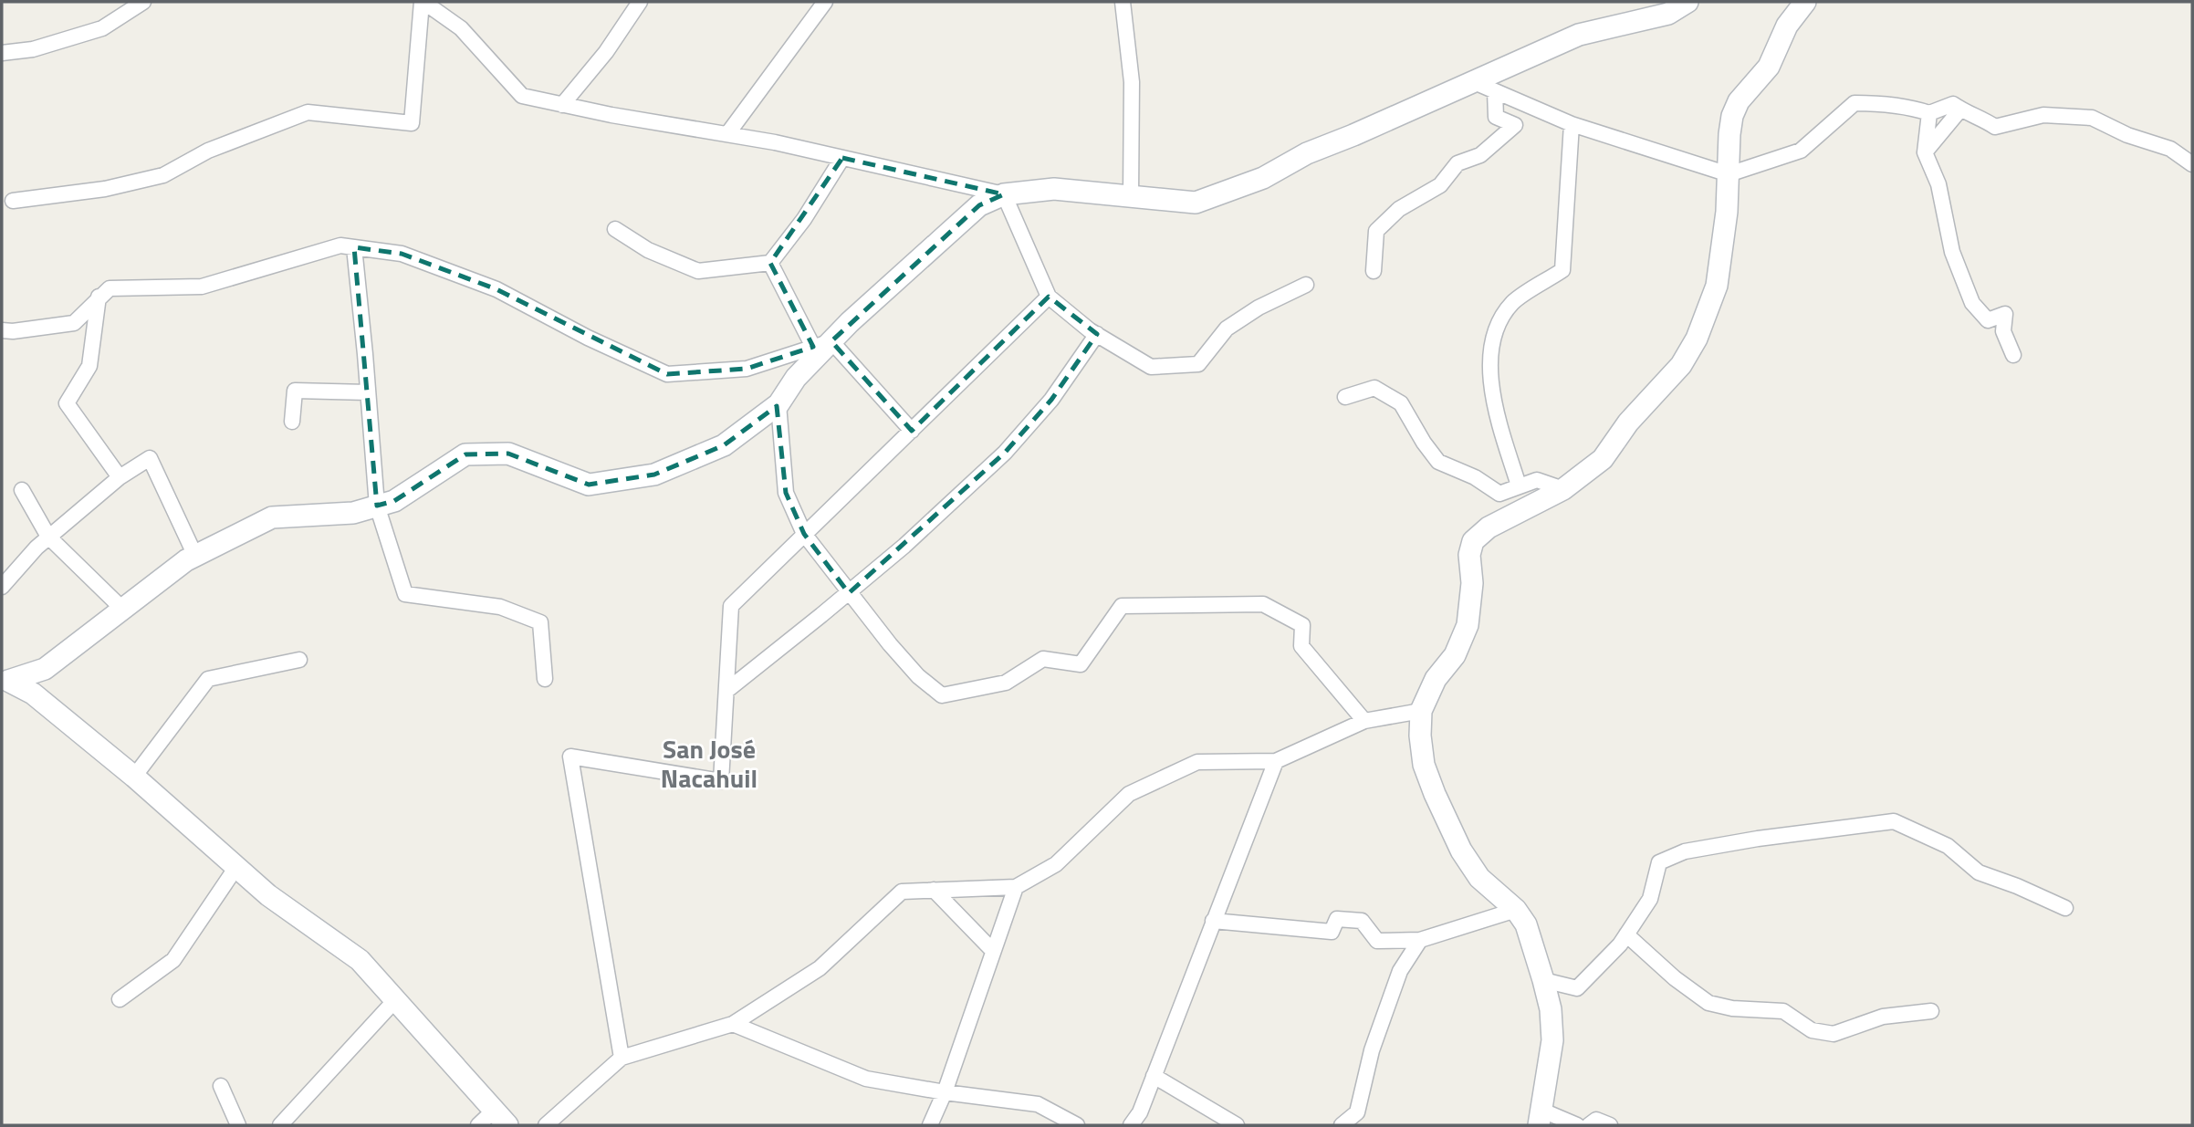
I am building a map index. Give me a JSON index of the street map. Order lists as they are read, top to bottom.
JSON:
{
  "districts": ["San José Nacahuil"]
}
